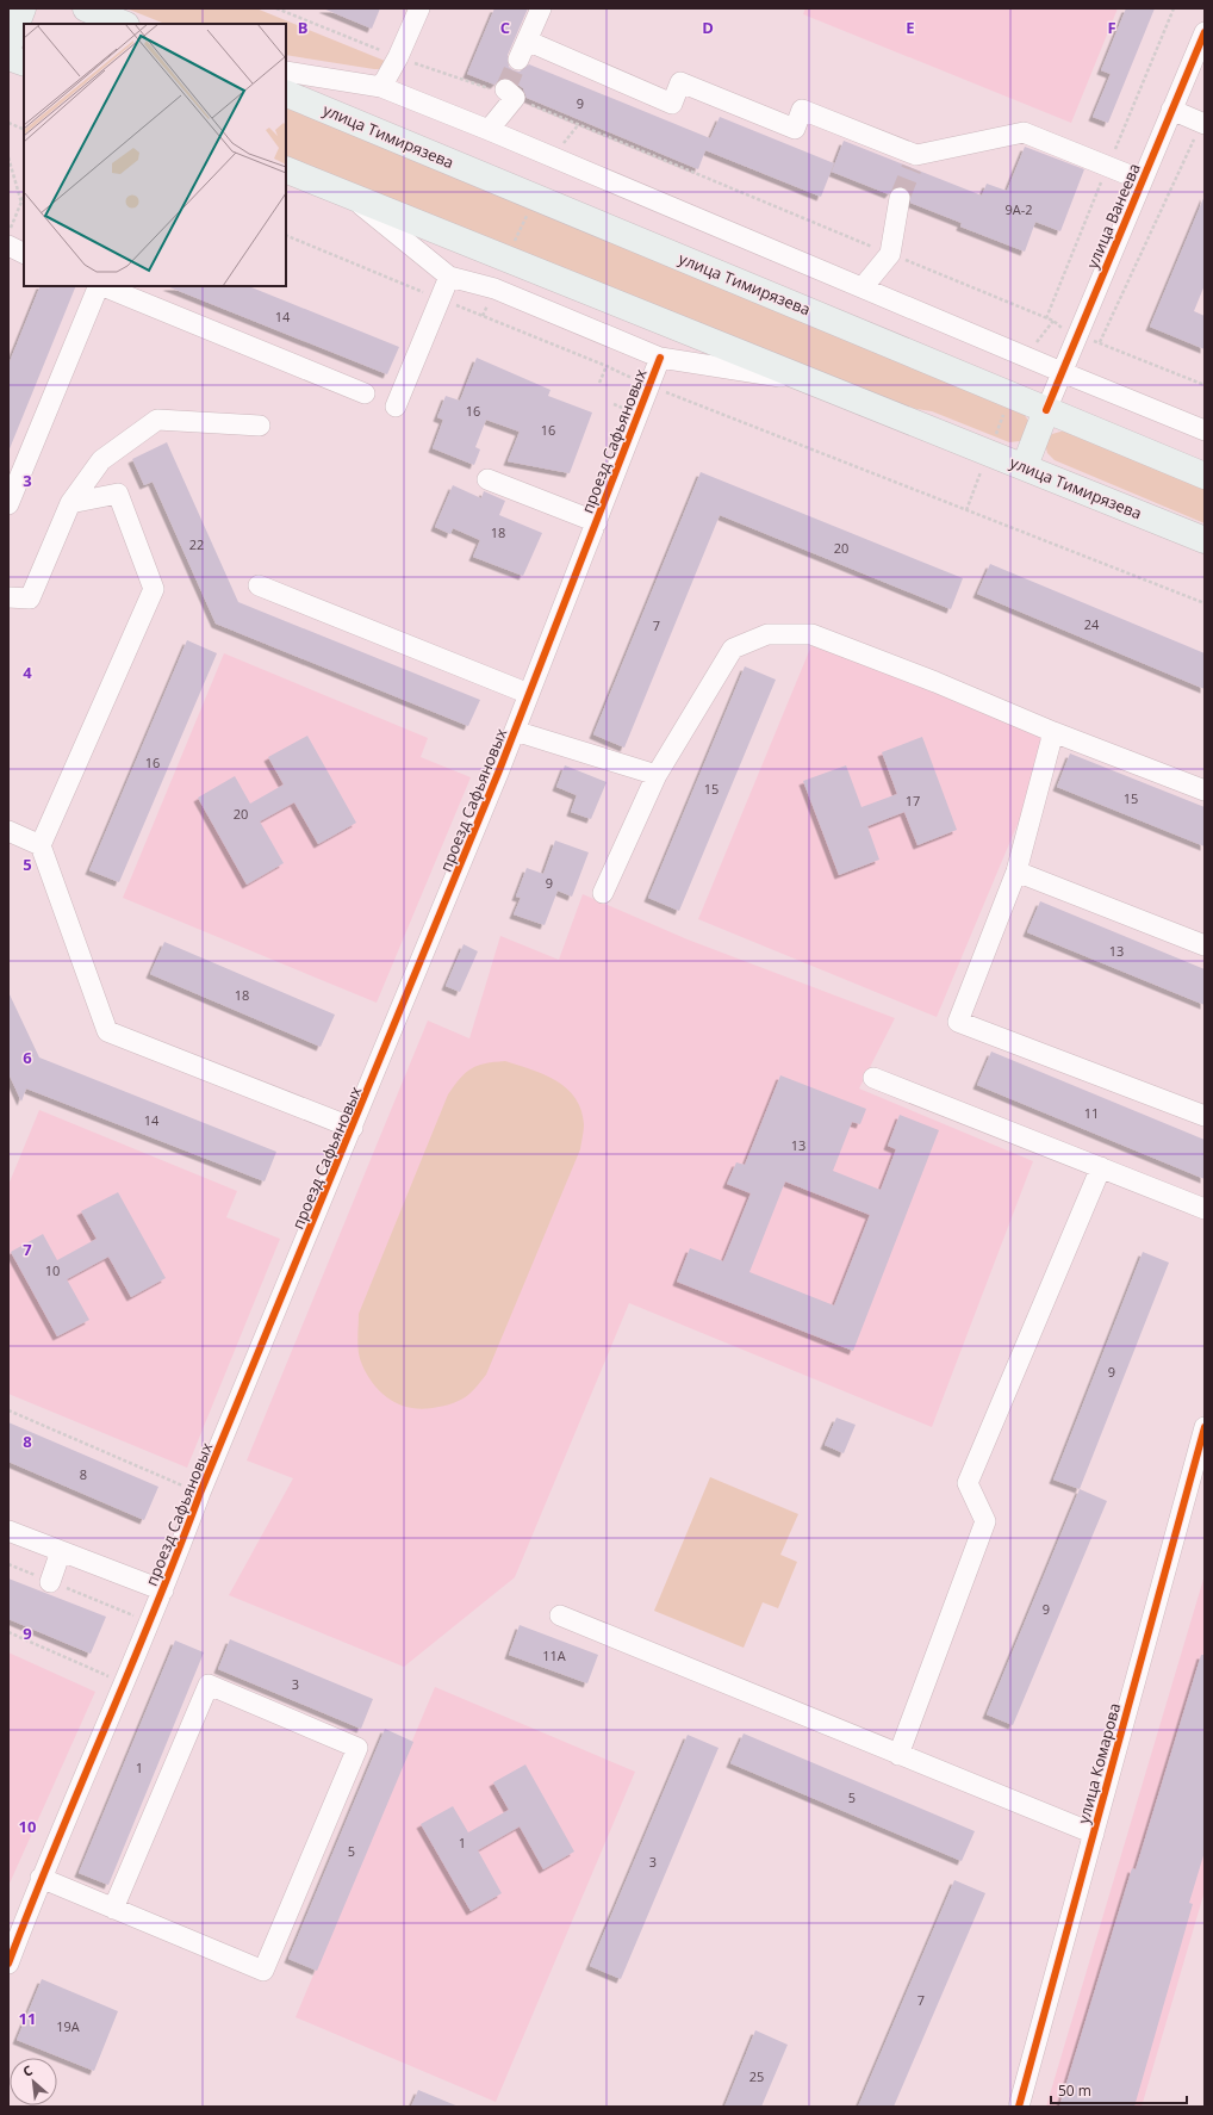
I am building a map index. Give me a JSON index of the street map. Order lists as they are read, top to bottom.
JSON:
{
  "streets": {
    "main road": ["улица Тимирязева"],
    "street": ["улица Ванеева", "проезд Сафьяновых", "улица Комарова"]
  },
  "crossings": [
    ["улица Тимирязева", "улица Ванеева"]
  ],
  "house_numbers": [
    "9",
    "9А-2",
    "14",
    "16",
    "16",
    "18",
    "22",
    "20",
    "24",
    "7",
    "16",
    "15",
    "15",
    "17",
    "20",
    "9",
    "13",
    "18",
    "11",
    "14",
    "13",
    "10",
    "9",
    "8",
    "9",
    "11А",
    "3",
    "1",
    "5",
    "1",
    "5",
    "3",
    "7",
    "19А",
    "25"
  ],
  "scale_bar": "50 m",
  "north": "top left",
  "grid": {
    "columns": [
      "B",
      "C",
      "D",
      "E",
      "F"
    ],
    "rows": [
      "3",
      "4",
      "5",
      "6",
      "7",
      "8",
      "9",
      "10",
      "11"
    ]
  }
}
